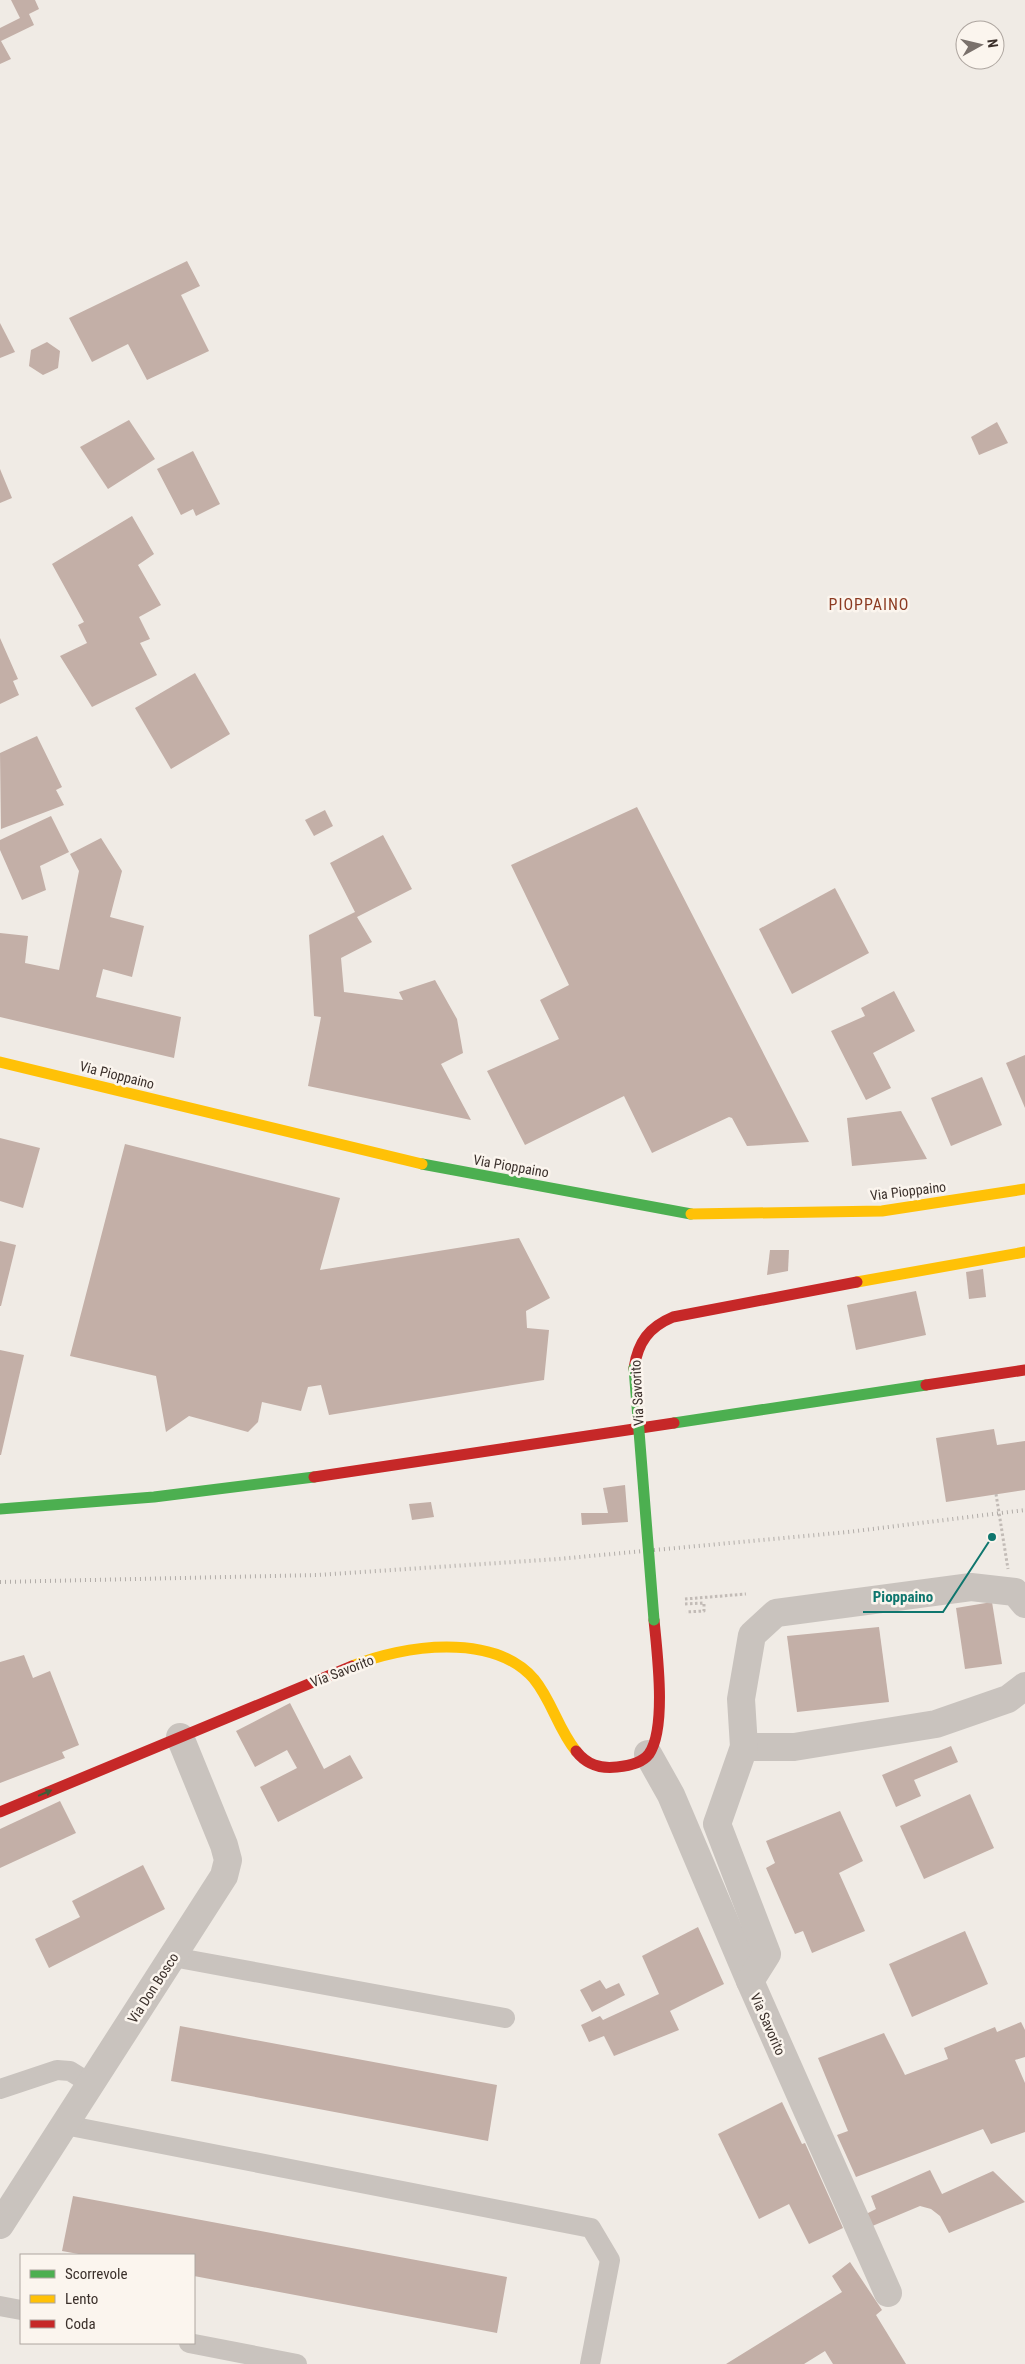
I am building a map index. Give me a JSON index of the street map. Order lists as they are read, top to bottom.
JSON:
{
  "streets": {
    "main road": ["Via Pioppaino", "Via Savorito"],
    "street": ["Via Don Bosco"]
  },
  "crossings": [
    ["Via Savorito", "Via Don Bosco"]
  ],
  "districts": ["PIOPPAINO"],
  "places": ["Pioppaino"],
  "legend": ["Scorrevole", "Lento", "Coda"],
  "north": "right"
}
